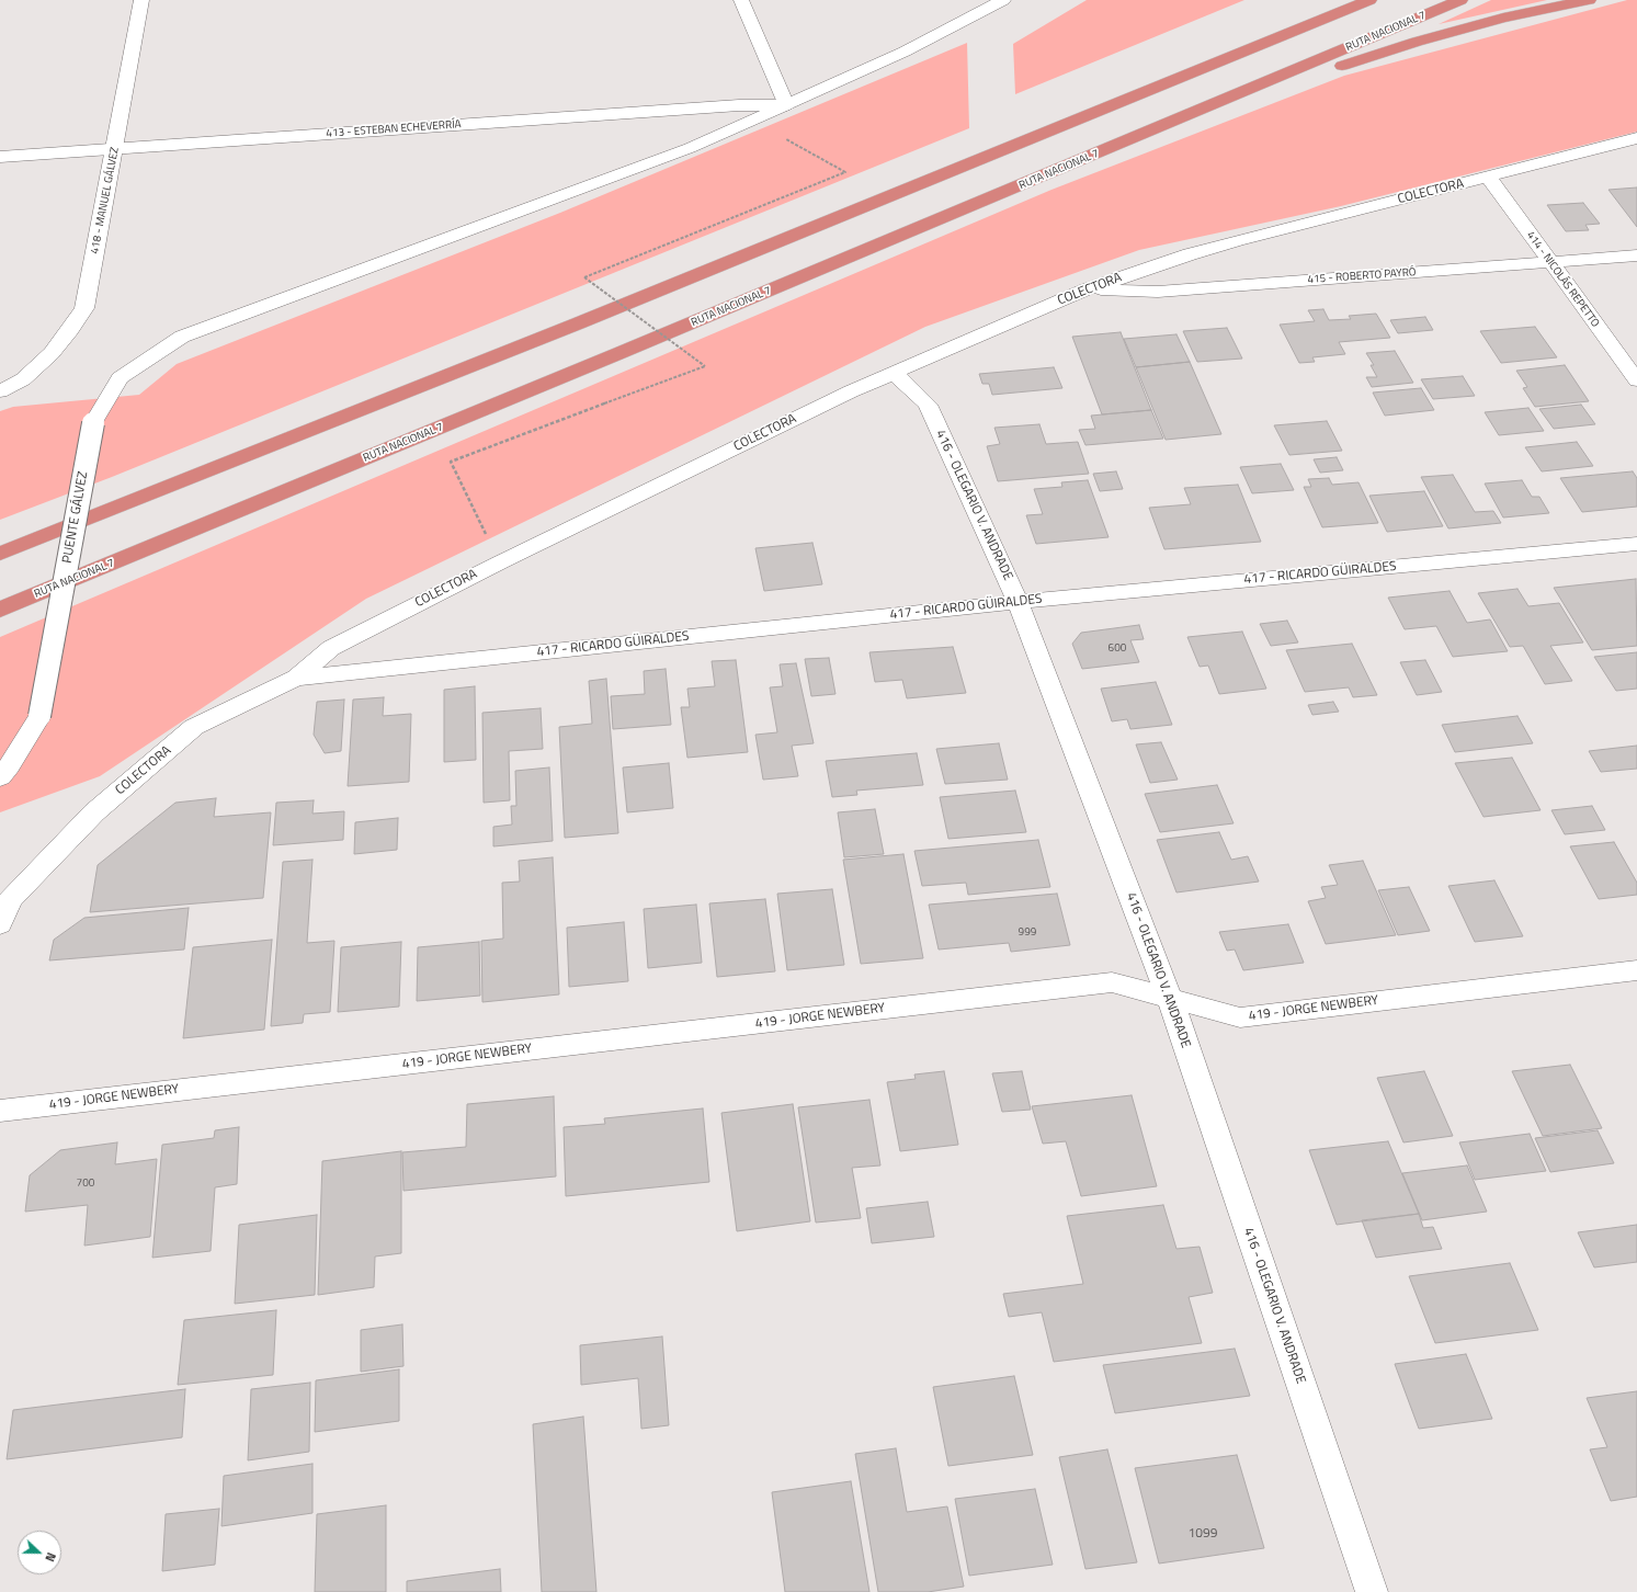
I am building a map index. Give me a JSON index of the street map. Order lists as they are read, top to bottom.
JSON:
{
  "streets": {
    "highway": ["RUTA NACIONAL 7"],
    "street": [
      "413 - ESTEBAN ECHEVERRÍA",
      "COLECTORA",
      "418 - MANUEL GÁLVEZ",
      "415 - ROBERTO PAYRÓ",
      "414 - NICOLÁS REPETTO",
      "416 - OLEGARIO V. ANDRADE",
      "PUENTE GÁLVEZ",
      "417 - RICARDO GÜIRALDES",
      "419 - JORGE NEWBERY"
    ]
  },
  "crossings": [
    ["413 - ESTEBAN ECHEVERRÍA", "418 - MANUEL GÁLVEZ"],
    ["413 - ESTEBAN ECHEVERRÍA", "PUENTE GÁLVEZ"],
    ["COLECTORA", "415 - ROBERTO PAYRÓ"],
    ["COLECTORA", "414 - NICOLÁS REPETTO"],
    ["COLECTORA", "416 - OLEGARIO V. ANDRADE"],
    ["COLECTORA", "417 - RICARDO GÜIRALDES"],
    ["415 - ROBERTO PAYRÓ", "414 - NICOLÁS REPETTO"],
    ["416 - OLEGARIO V. ANDRADE", "417 - RICARDO GÜIRALDES"],
    ["416 - OLEGARIO V. ANDRADE", "419 - JORGE NEWBERY"]
  ],
  "house_numbers": [
    "600",
    "999",
    "700",
    "1099"
  ],
  "north": "right"
}
